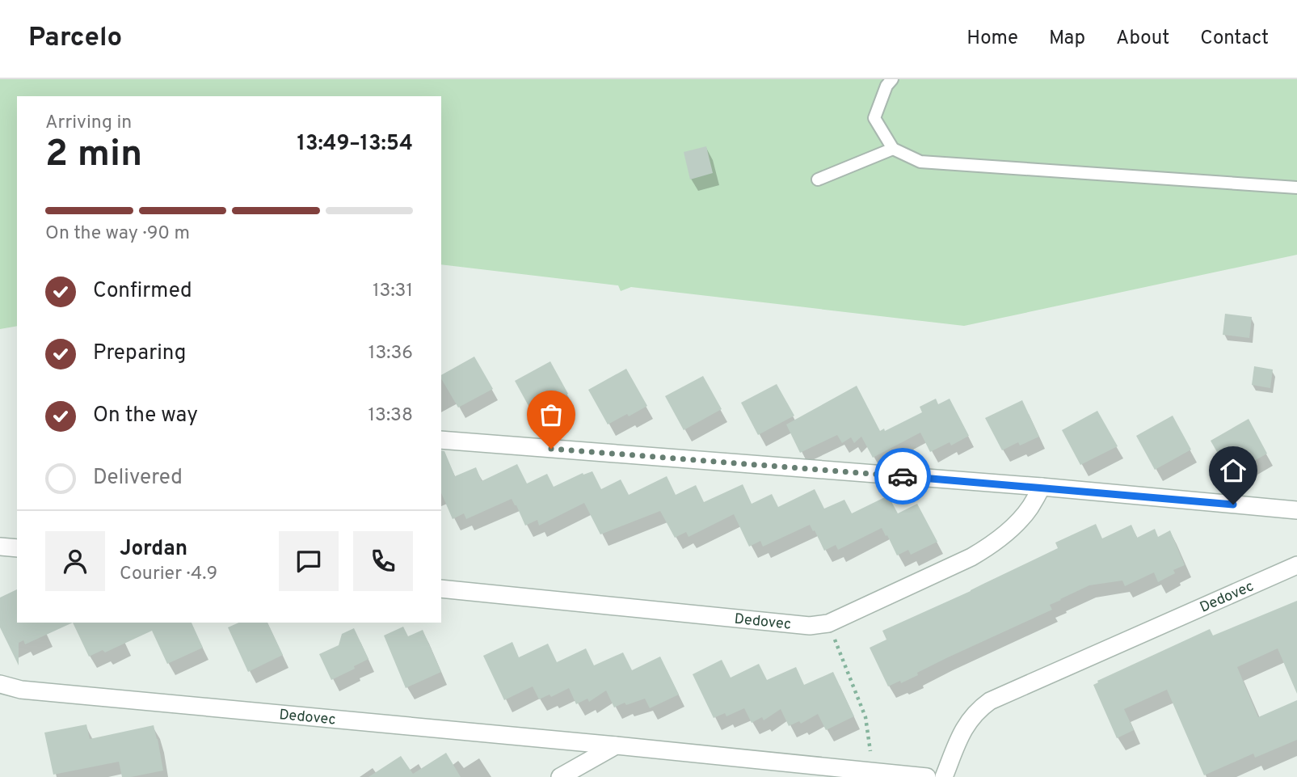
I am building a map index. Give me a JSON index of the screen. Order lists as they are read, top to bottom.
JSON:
{
  "streets": {
    "street": ["Dedovec"]
  },
  "page": {
    "header": "Parcelo",
    "nav": [
      "Home",
      "Map",
      "About",
      "Contact"
    ],
    "heading": ["2 min", "Arriving in", "13:49–13:54"],
    "panel": ["Jordan", "Courier · 4.9"],
    "bar": "On the way · 90 m",
    "list": [
      ["Confirmed", "13:31"],
      ["Preparing", "13:36"],
      ["On the way", "13:38"],
      "Delivered"
    ]
  }
}
